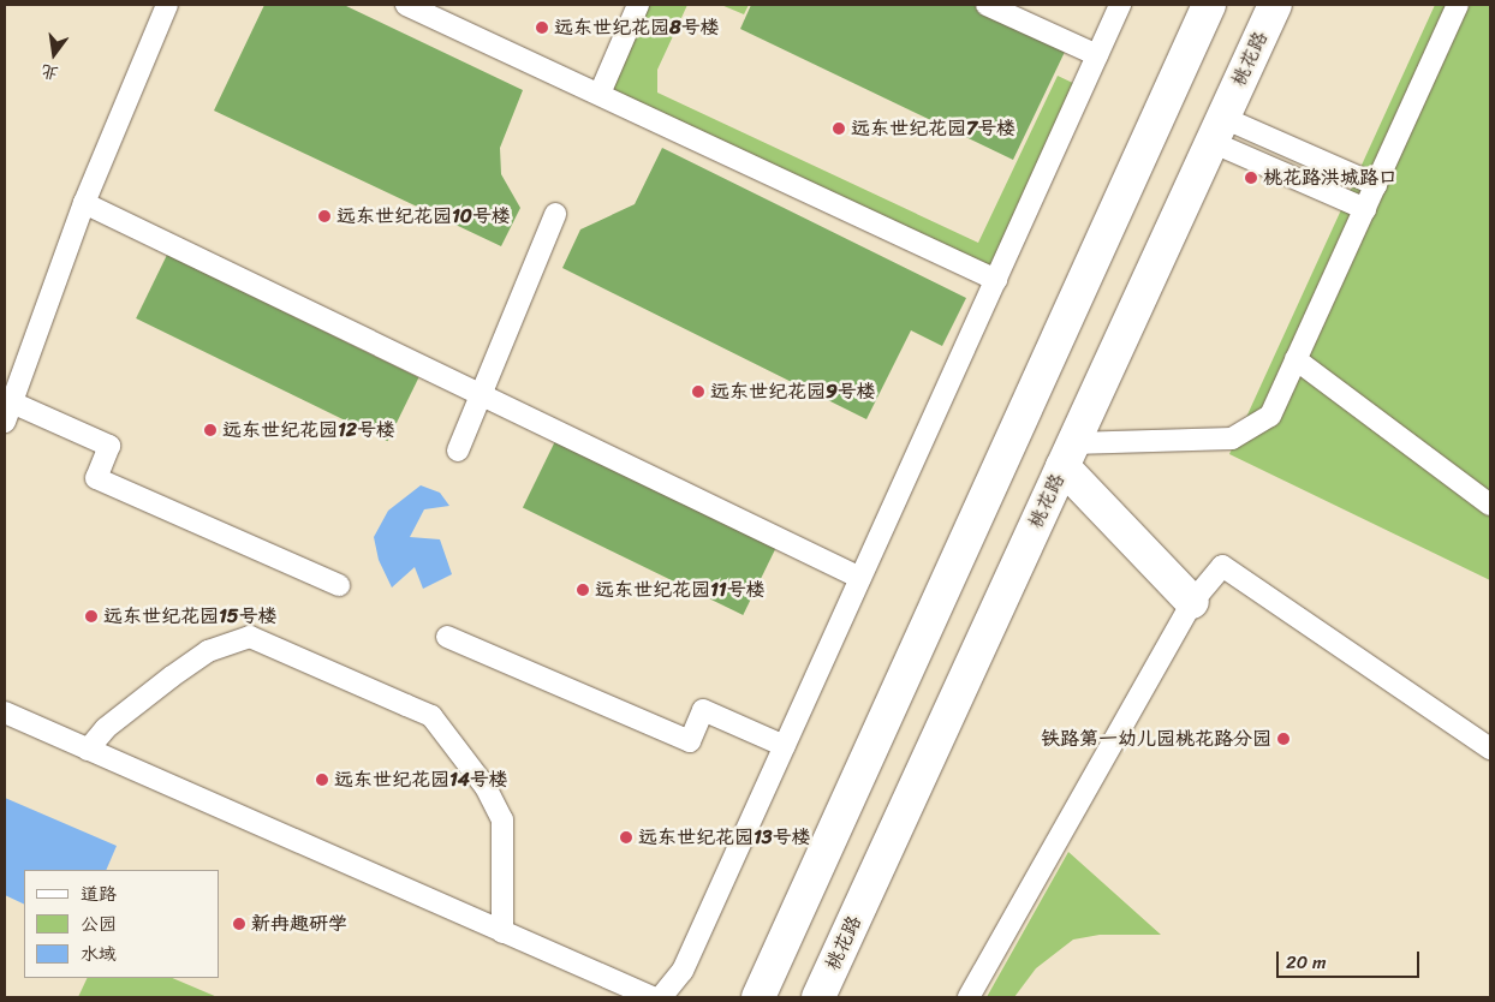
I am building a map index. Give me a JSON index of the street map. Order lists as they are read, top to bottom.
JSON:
{
  "streets": {
    "main road": ["桃花路"]
  },
  "places": [
    "远东世纪花园8号楼",
    "远东世纪花园7号楼",
    "桃花路洪城路口",
    "远东世纪花园10号楼",
    "远东世纪花园9号楼",
    "远东世纪花园12号楼",
    "远东世纪花园11号楼",
    "远东世纪花园15号楼",
    "铁路第一幼儿园桃花路分园",
    "远东世纪花园14号楼",
    "远东世纪花园13号楼",
    "新冉趣研学"
  ],
  "legend": ["道路", "公园", "水域"],
  "scale_bar": "20 m",
  "north": "bottom"
}
